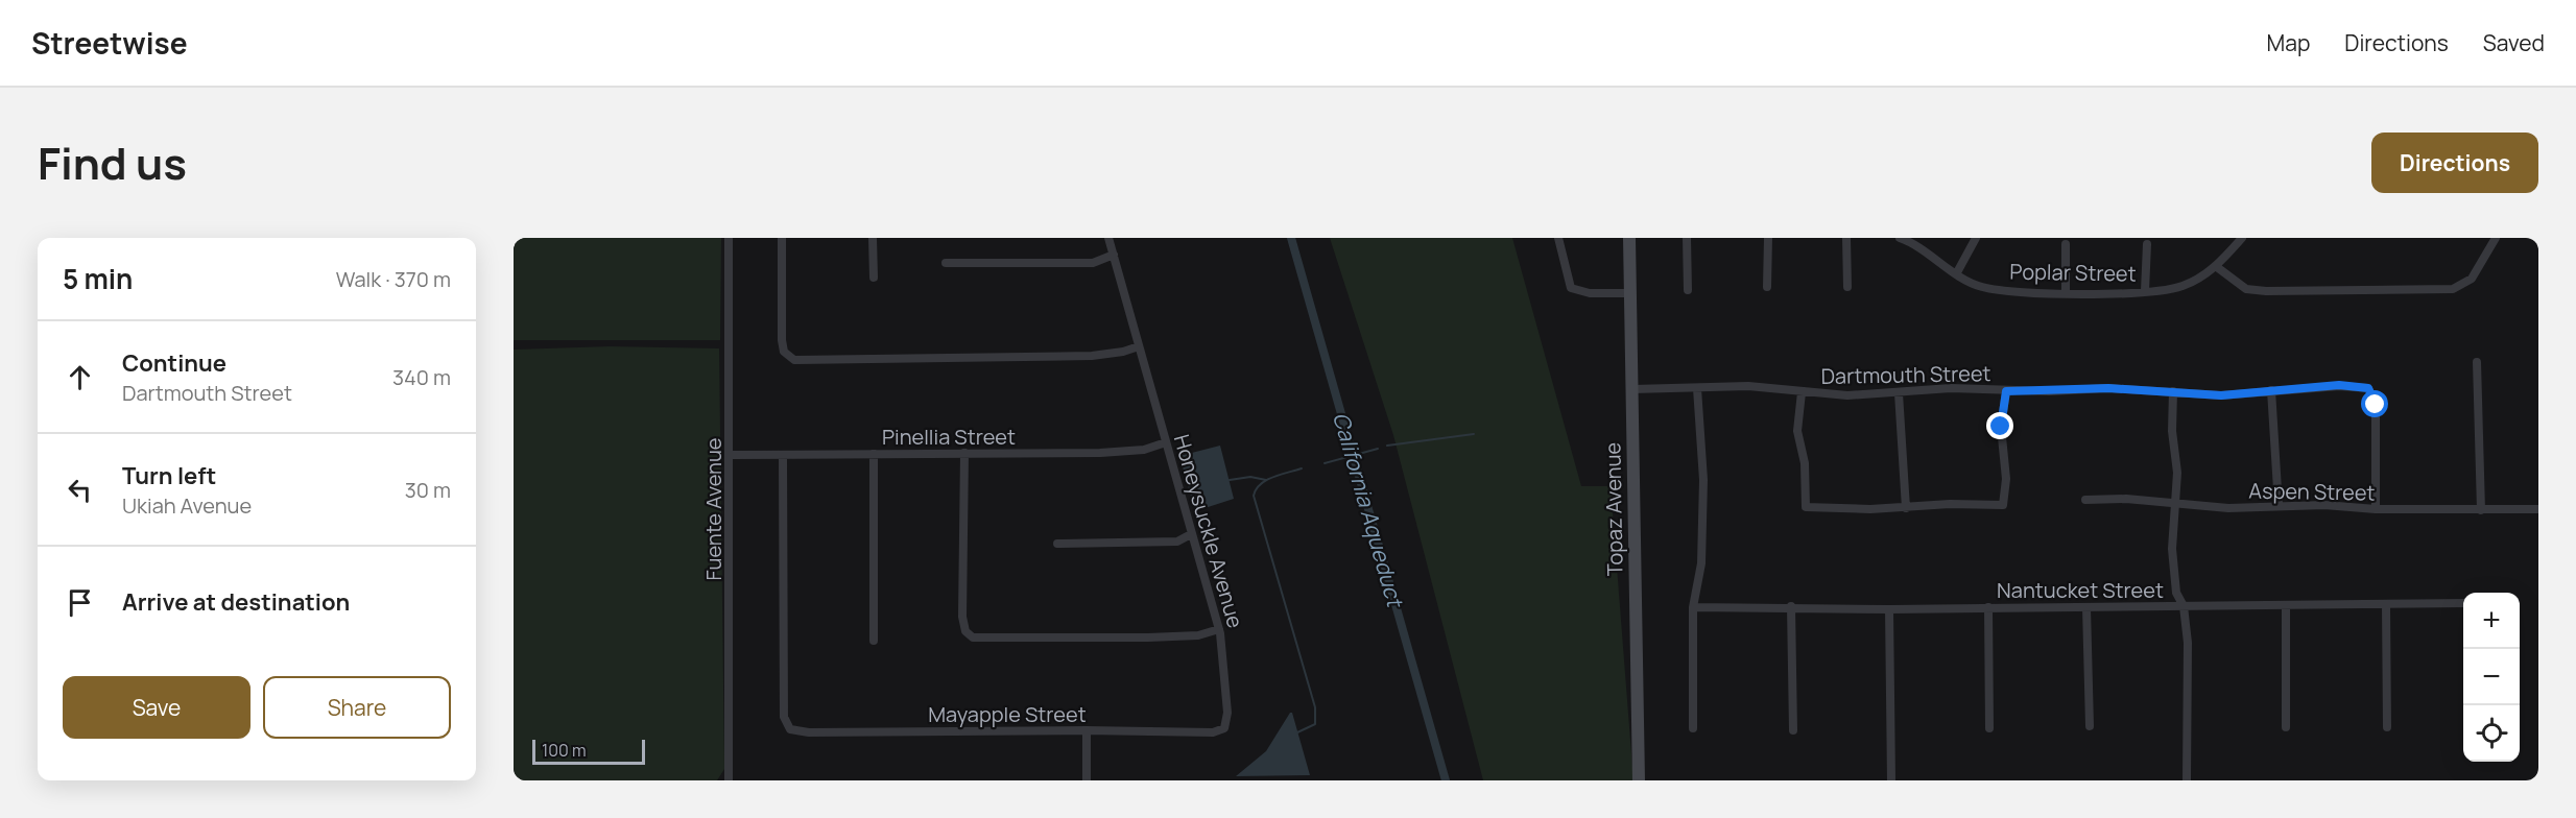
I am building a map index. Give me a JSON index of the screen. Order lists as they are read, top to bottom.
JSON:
{
  "streets": {
    "street": [
      "Poplar Street",
      "Dartmouth Street",
      "Pinellia Street",
      "Aspen Street",
      "Fuente Avenue",
      "Topaz Avenue",
      "Honeysuckle Avenue",
      "Nantucket Street",
      "Mayapple Street"
    ]
  },
  "crossings": [
    ["Dartmouth Street", "Aspen Street"],
    ["Dartmouth Street", "Topaz Avenue"],
    ["Pinellia Street", "Fuente Avenue"],
    ["Pinellia Street", "Honeysuckle Avenue"],
    ["Pinellia Street", "Mayapple Street"],
    ["Honeysuckle Avenue", "Mayapple Street"]
  ],
  "water": ["California Aqueduct"],
  "scale_bar": "100 m",
  "page": {
    "header": "Streetwise",
    "nav": ["Map", "Directions", "Saved"],
    "title": "Find us",
    "buttons": [
      "Directions",
      ["Save", "Share"]
    ],
    "heading": ["5 min", "Walk · 370 m"],
    "list": [
      ["Continue", "Dartmouth Street", "340 m"],
      ["Turn left", "Ukiah Avenue", "30 m"],
      "Arrive at destination"
    ],
    "map_buttons": ["+", "−"],
    "scale": "100 m"
  }
}
